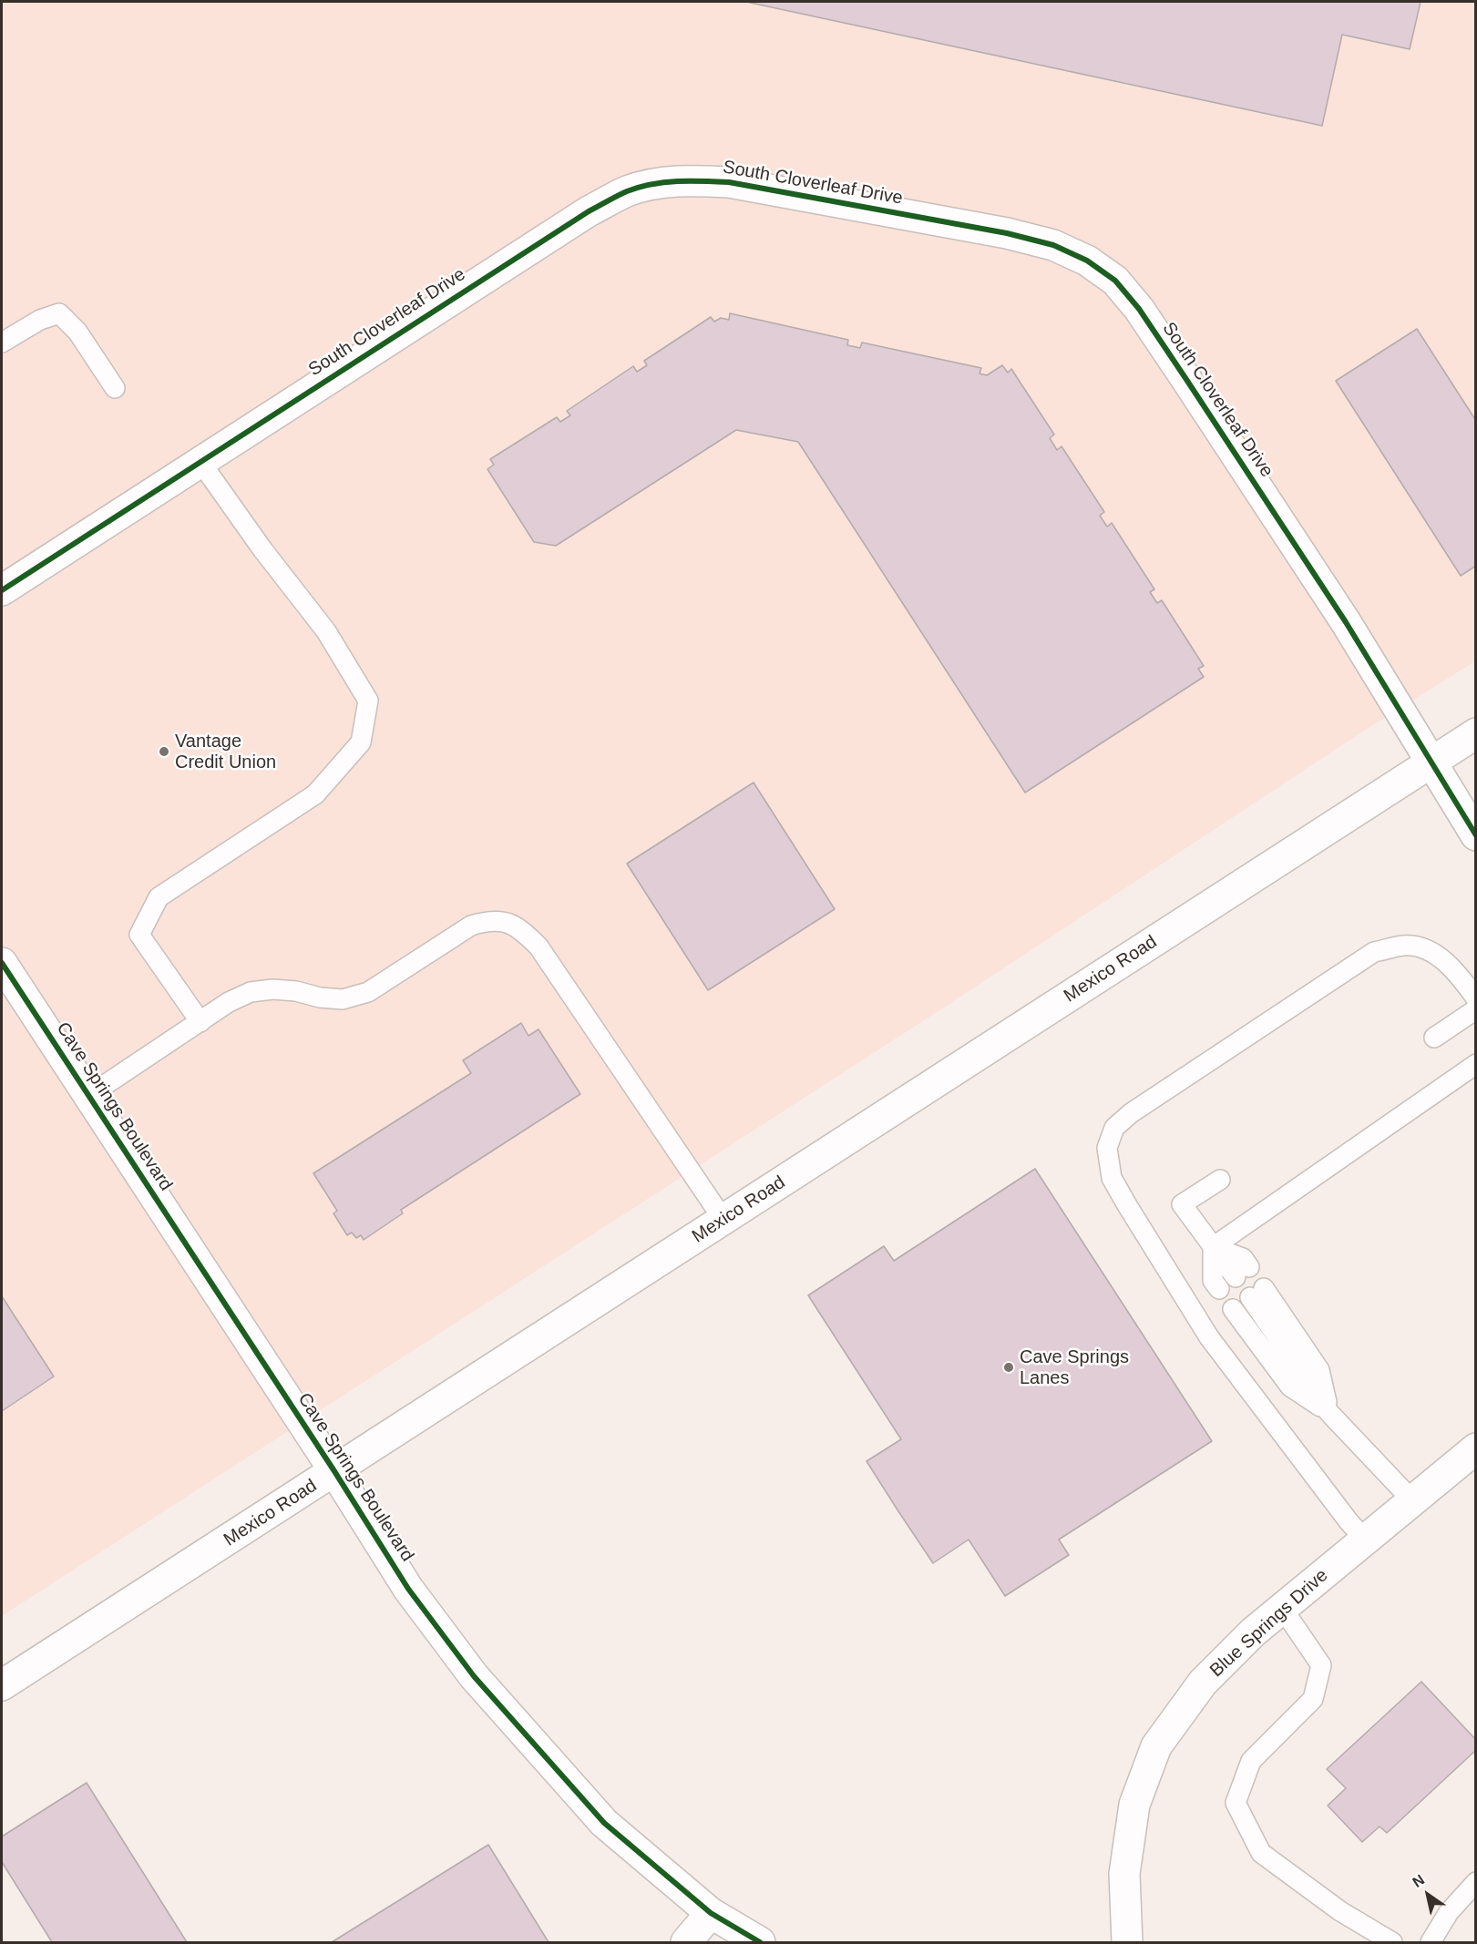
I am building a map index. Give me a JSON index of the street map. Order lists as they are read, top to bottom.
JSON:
{
  "streets": {
    "street": [
      "South Cloverleaf Drive",
      "Mexico Road",
      "Cave Springs Boulevard",
      "Blue Springs Drive"
    ]
  },
  "crossings": [
    ["South Cloverleaf Drive", "Mexico Road"],
    ["Mexico Road", "Cave Springs Boulevard"]
  ],
  "places": ["Vantage Credit Union", "Cave Springs Lanes"],
  "north": "top left"
}
